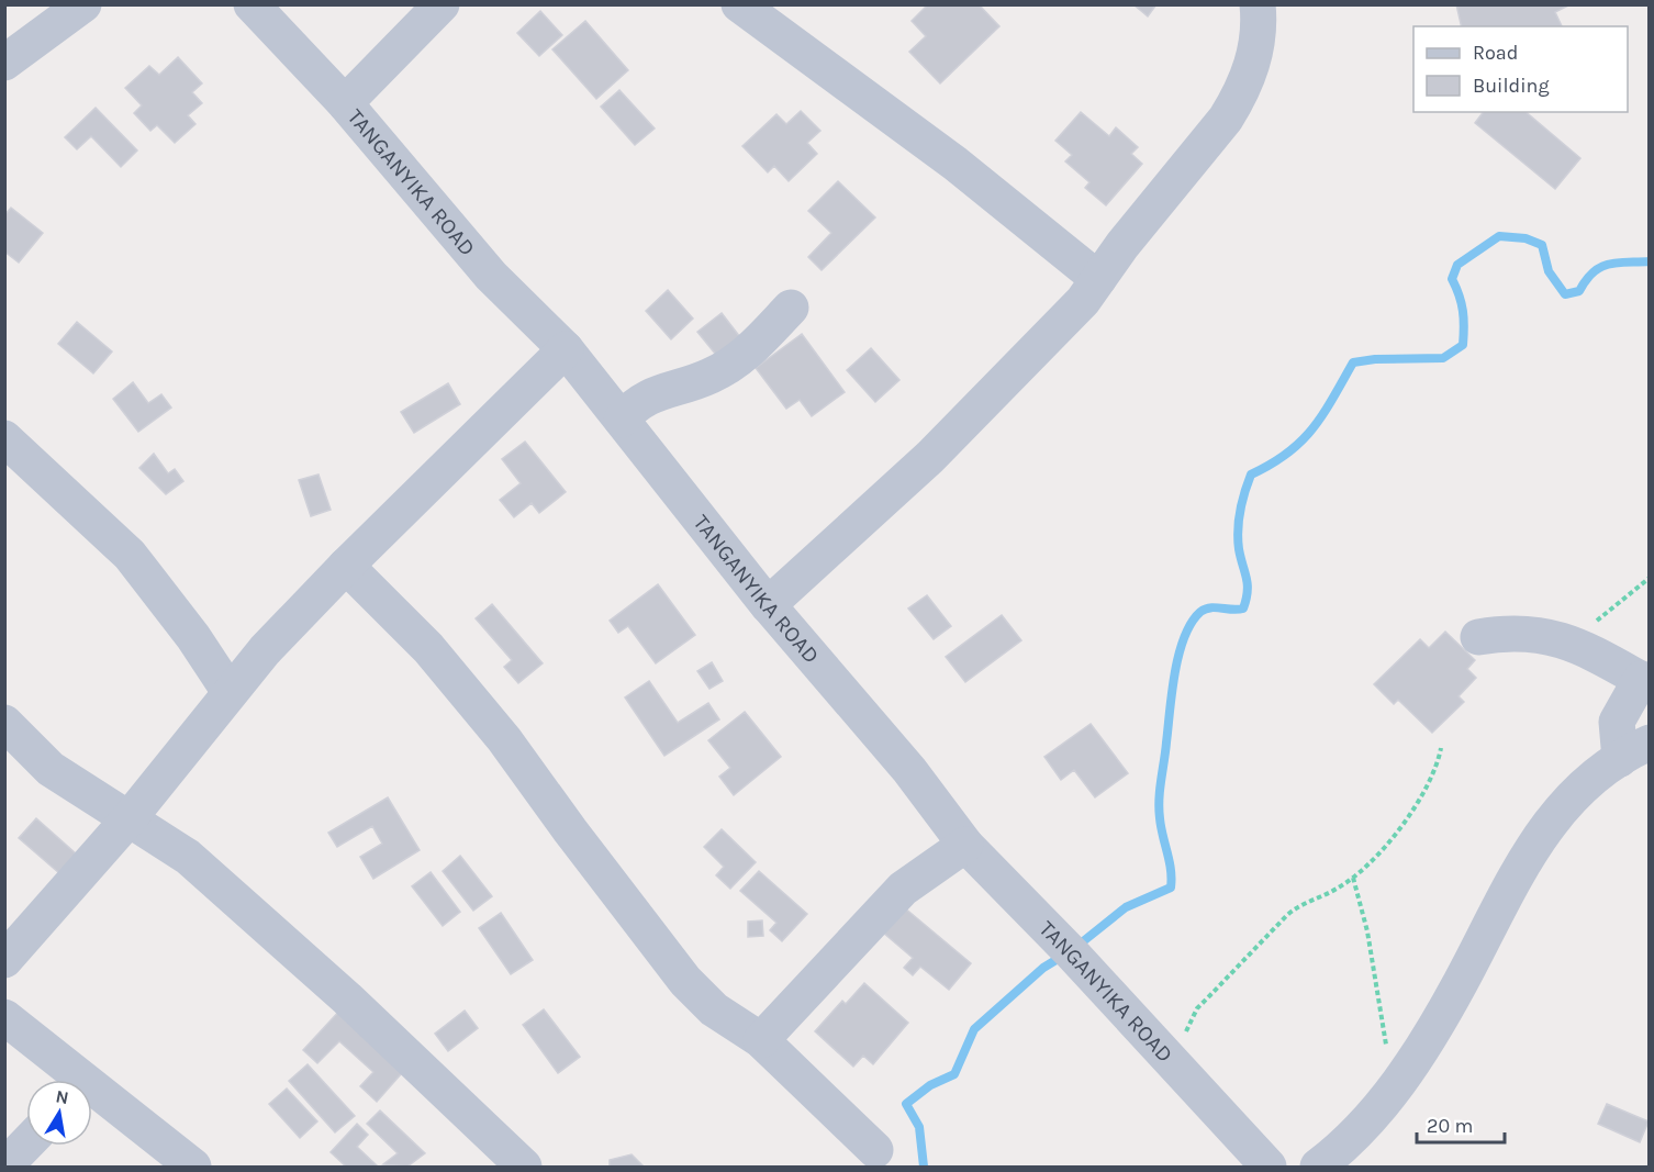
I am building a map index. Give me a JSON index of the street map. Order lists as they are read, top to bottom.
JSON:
{
  "streets": {
    "street": ["TANGANYIKA ROAD"]
  },
  "legend": ["Road", "Building"],
  "scale_bar": "20 m",
  "north": "top"
}
